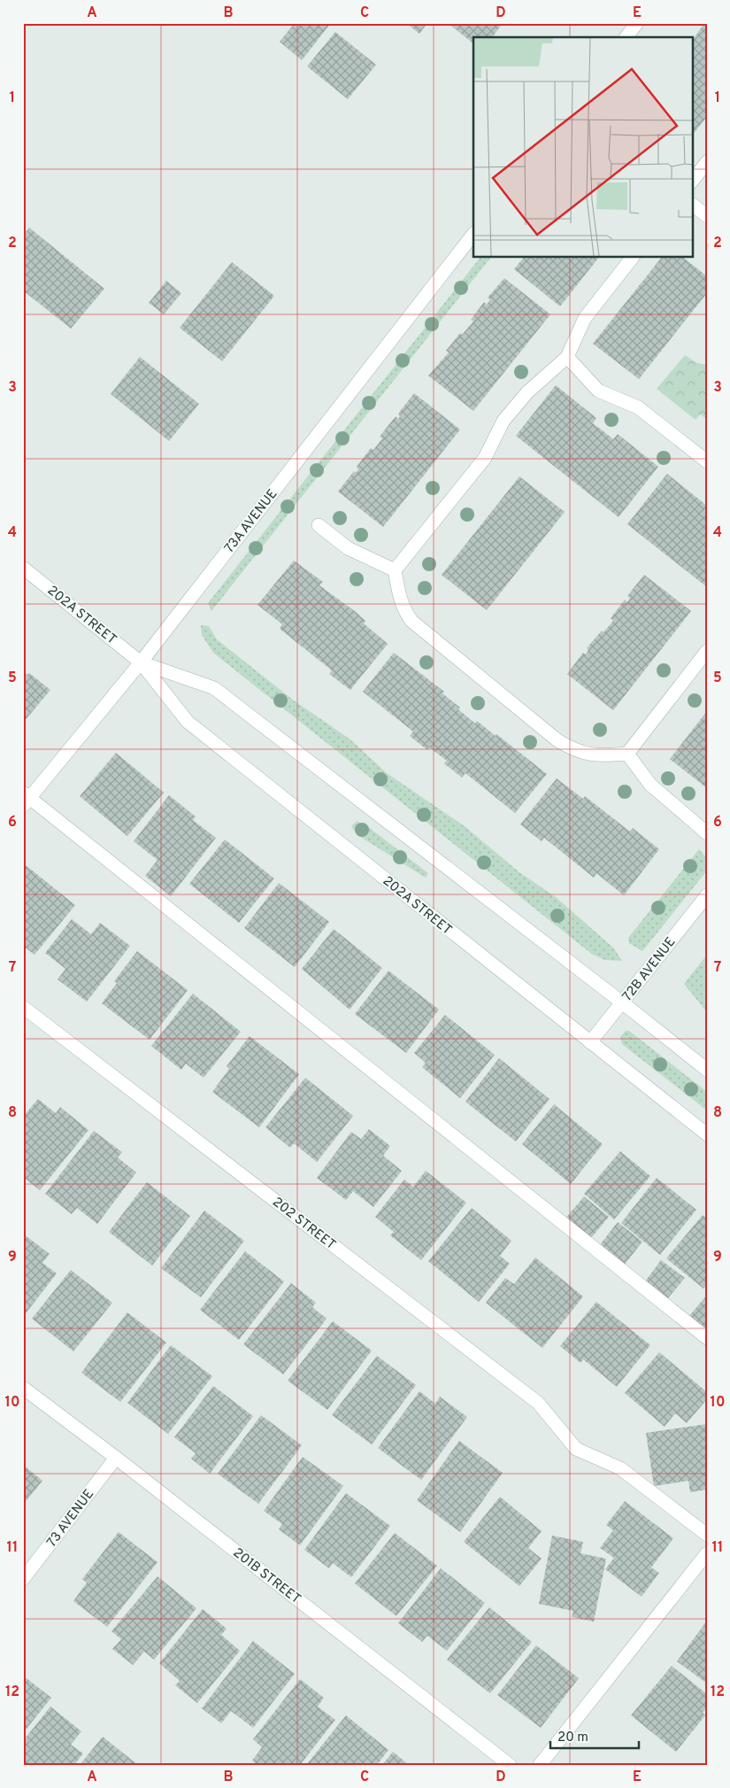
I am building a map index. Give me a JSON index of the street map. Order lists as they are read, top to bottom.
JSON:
{
  "streets": {
    "street": [
      "73A AVENUE",
      "202A STREET",
      "72B AVENUE",
      "202 STREET",
      "73 AVENUE",
      "201B STREET"
    ]
  },
  "crossings": [
    ["73A AVENUE", "202A STREET"],
    ["202A STREET", "72B AVENUE"],
    ["73 AVENUE", "201B STREET"]
  ],
  "scale_bar": "20 m",
  "grid": {
    "columns": [
      "A",
      "B",
      "C",
      "D",
      "E"
    ],
    "rows": [
      "1",
      "2",
      "3",
      "4",
      "5",
      "6",
      "7",
      "8",
      "9",
      "10",
      "11",
      "12"
    ]
  }
}
